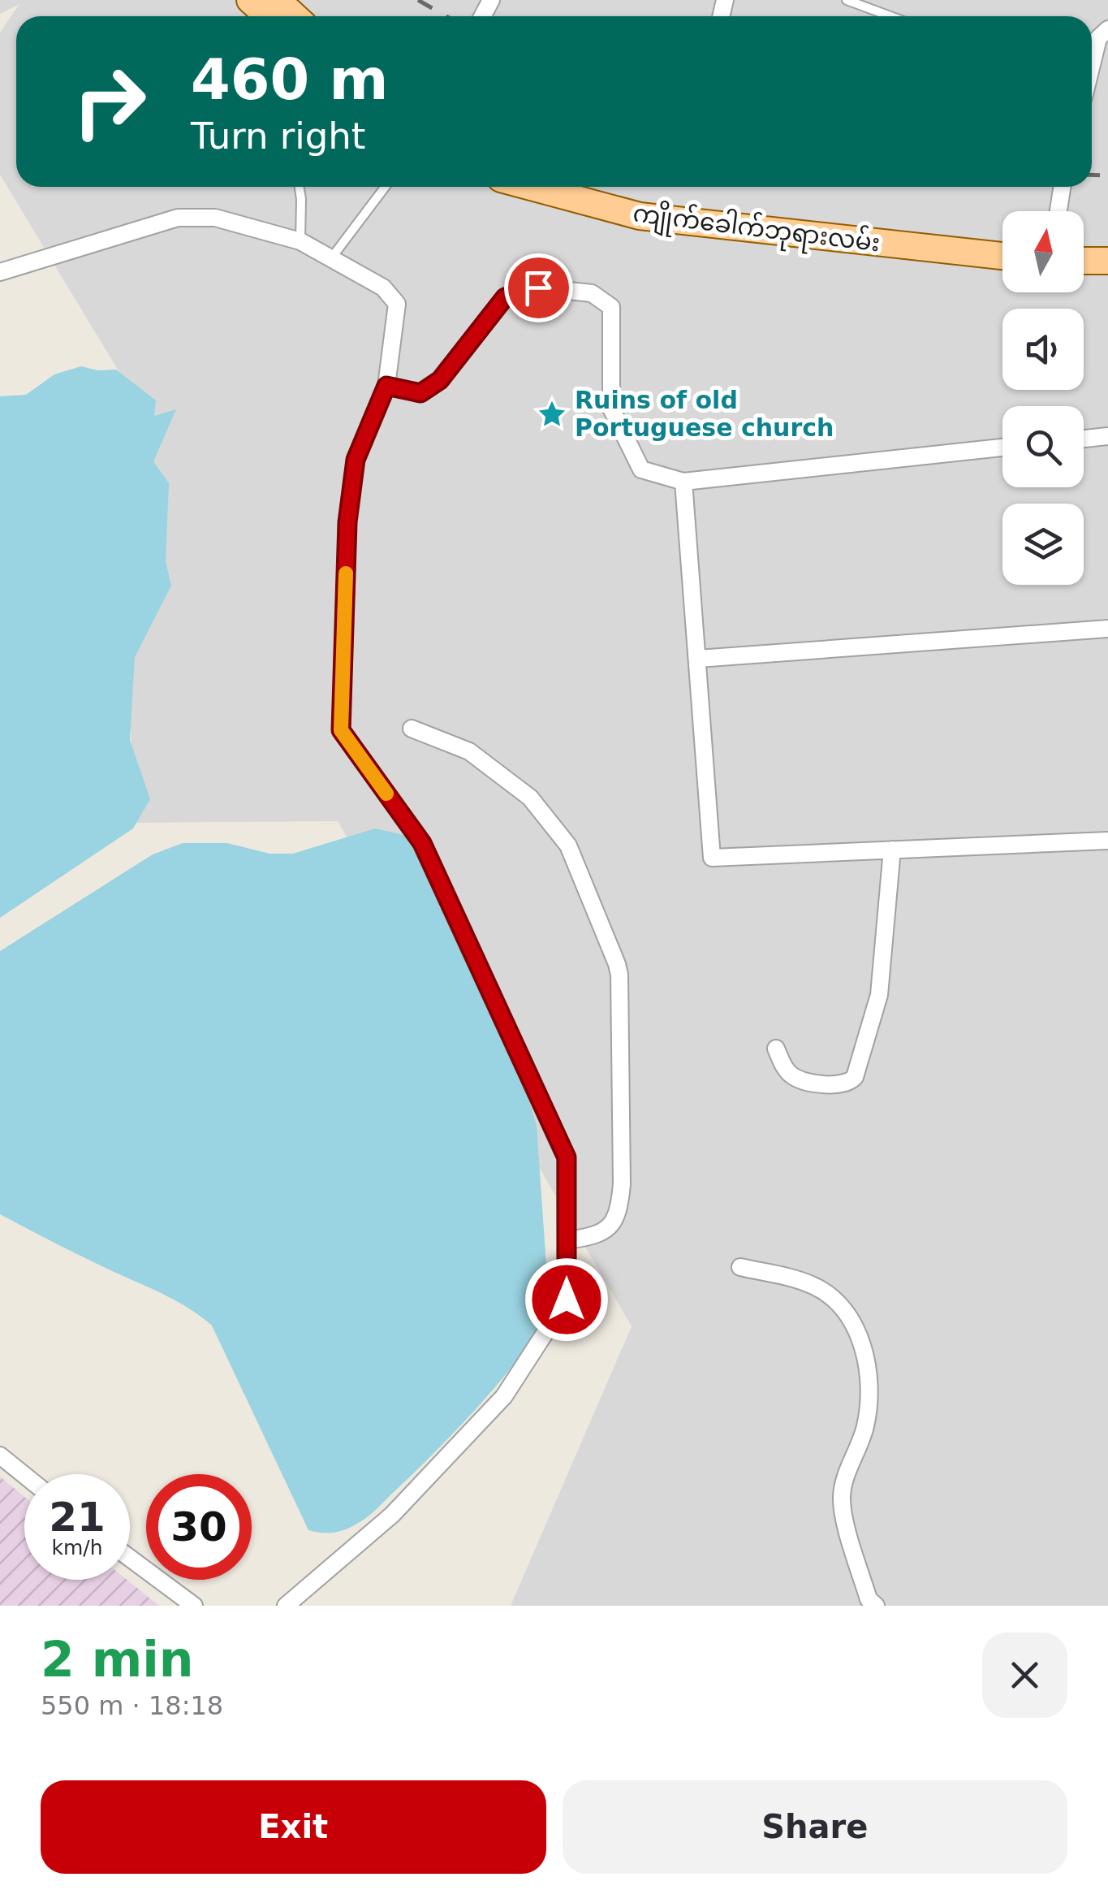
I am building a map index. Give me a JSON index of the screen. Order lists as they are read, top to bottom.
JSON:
{
  "streets": {
    "main road": ["ကျိုက်ခေါက်ဘုရားလမ်း"]
  },
  "places": {
    "place": ["Ruins of old Portuguese church"]
  },
  "north": "top",
  "page": {
    "turn": ["460 m", "Turn right"],
    "speed": "21 km/h",
    "limit": "30",
    "heading": ["2 min", "550 m · 18:18"],
    "buttons": ["Exit", "Share"]
  }
}
